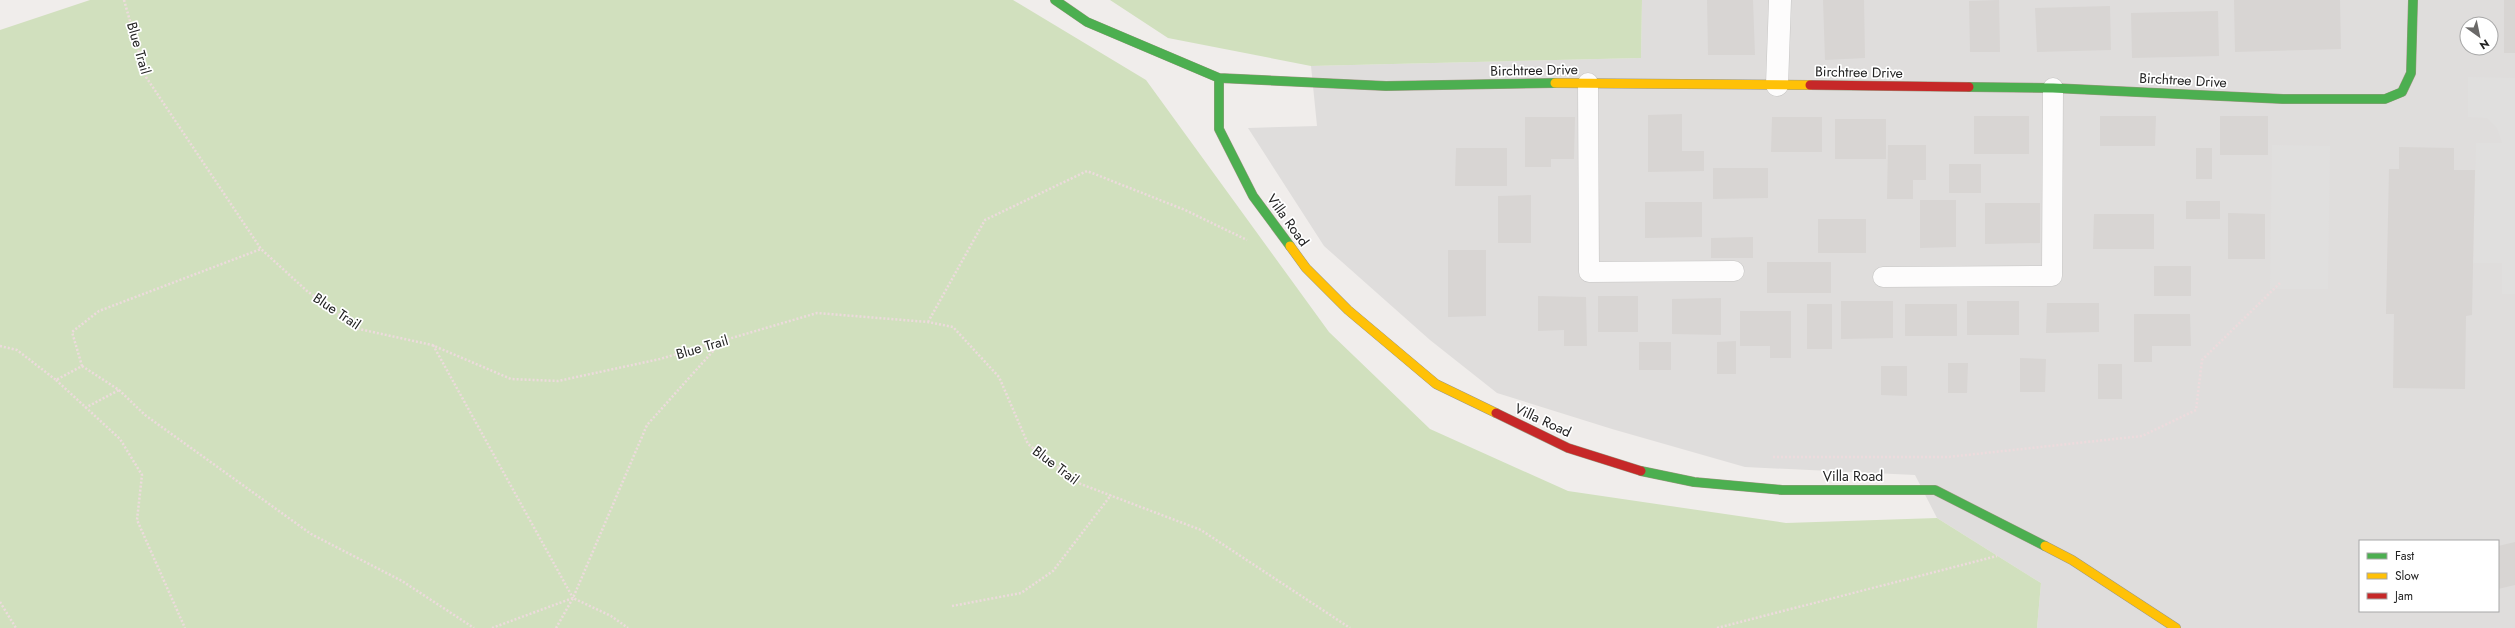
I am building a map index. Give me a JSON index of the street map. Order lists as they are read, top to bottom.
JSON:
{
  "streets": {
    "street": ["Birchtree Drive", "Villa Road"],
    "path": ["Blue Trail"]
  },
  "crossings": [
    ["Birchtree Drive", "Villa Road"]
  ],
  "legend": ["Fast", "Slow", "Jam"],
  "north": "bottom right"
}
